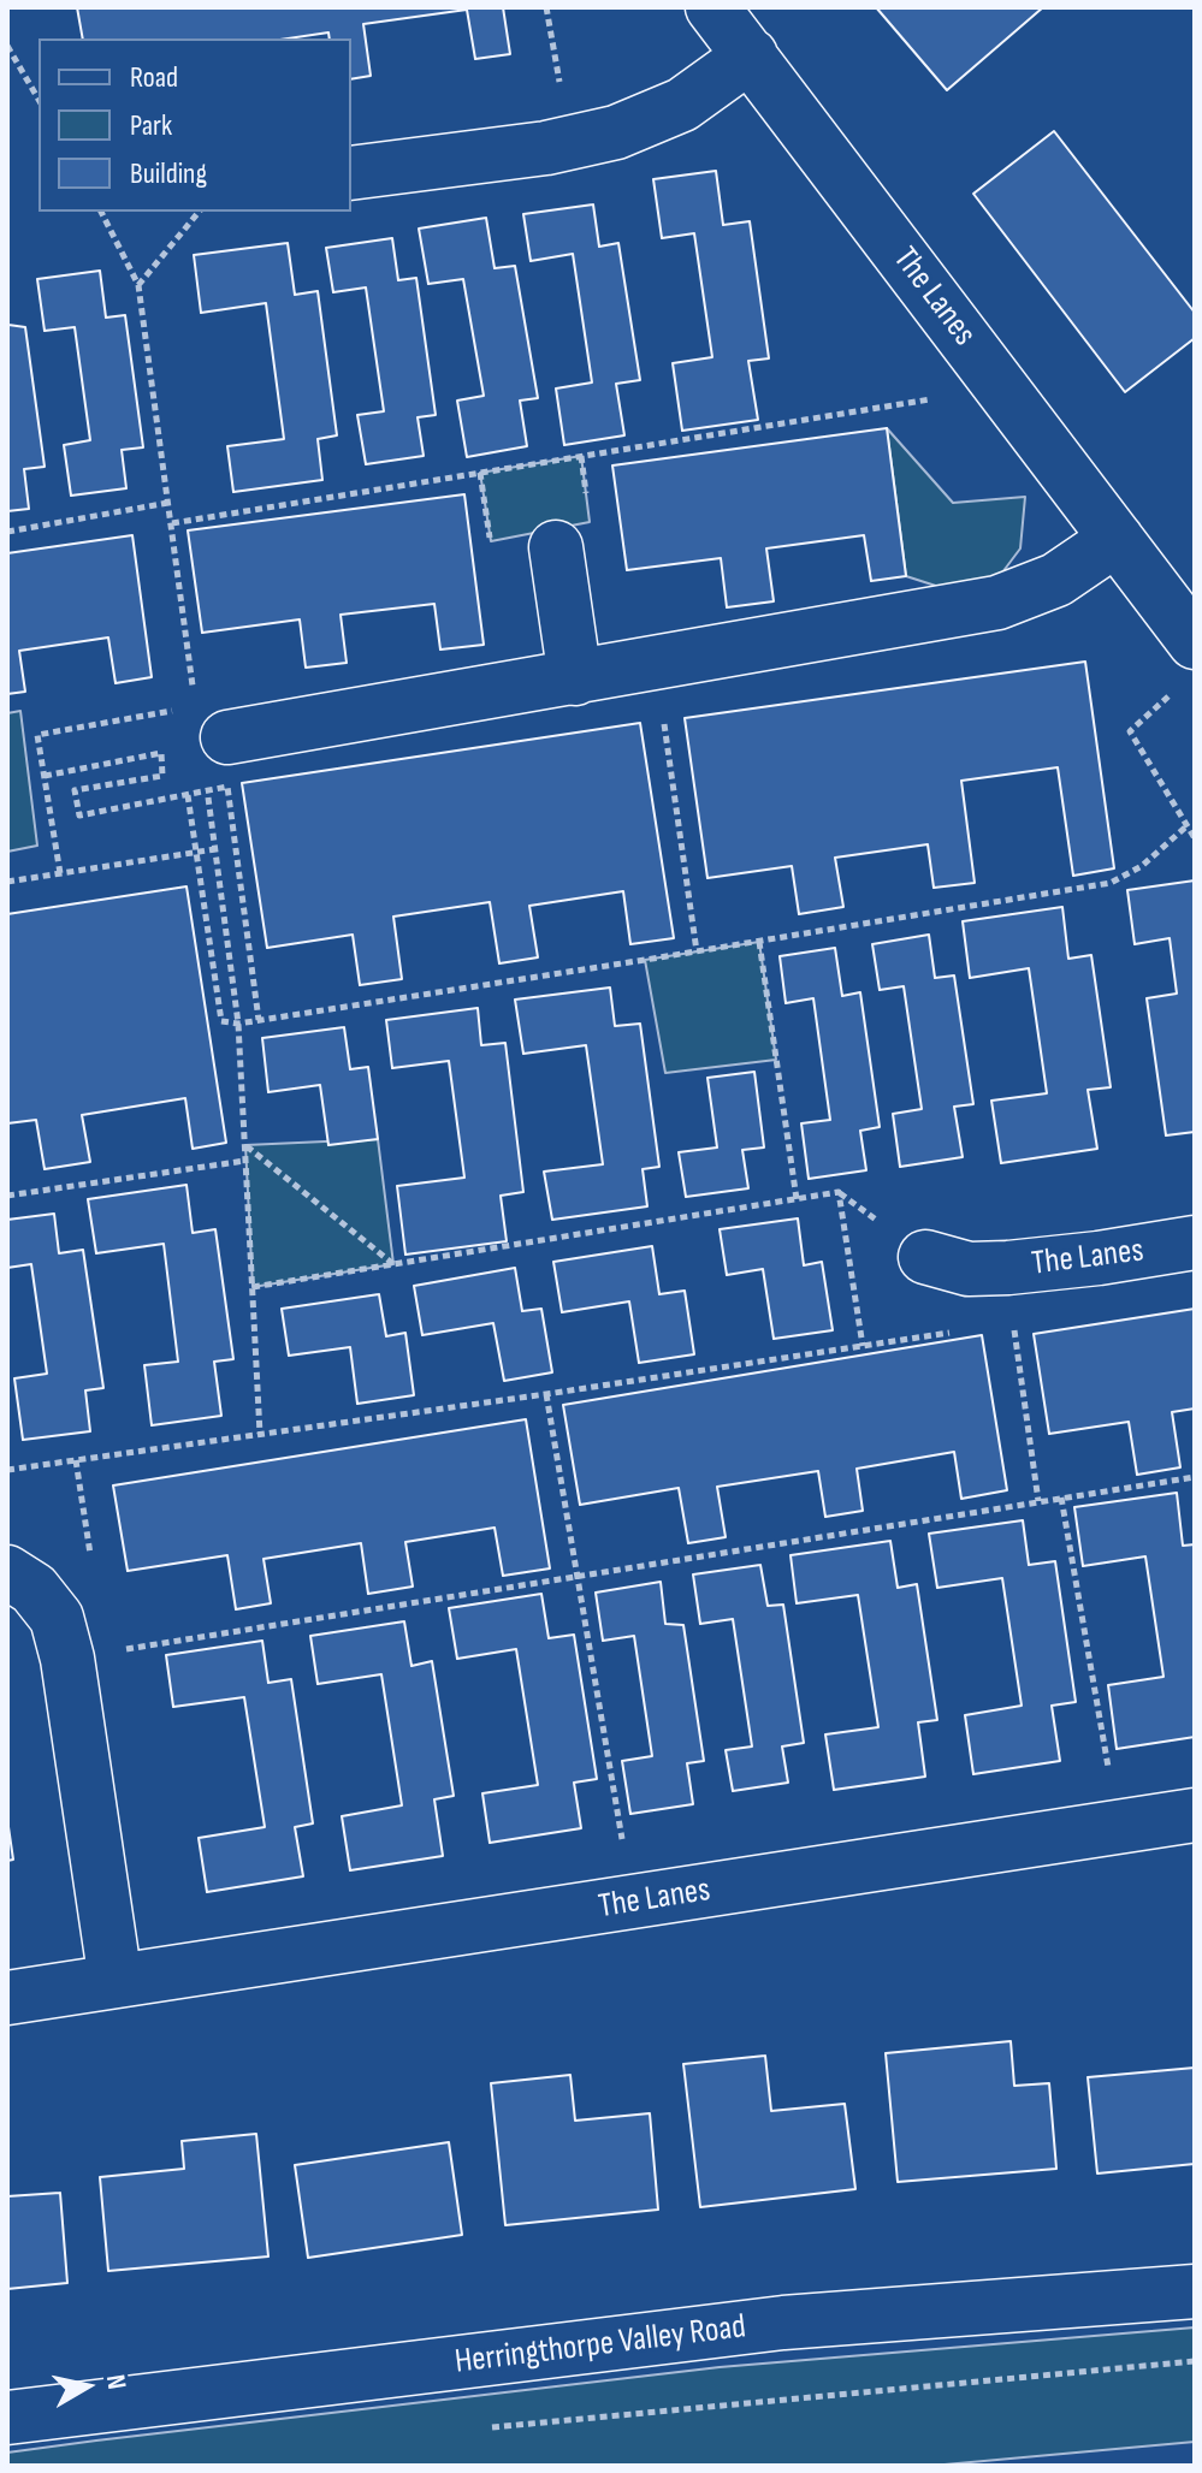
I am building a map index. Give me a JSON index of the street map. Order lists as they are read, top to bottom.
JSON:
{
  "streets": {
    "street": ["The Lanes", "Herringthorpe Valley Road"]
  },
  "legend": ["Road", "Park", "Building"],
  "north": "right"
}
